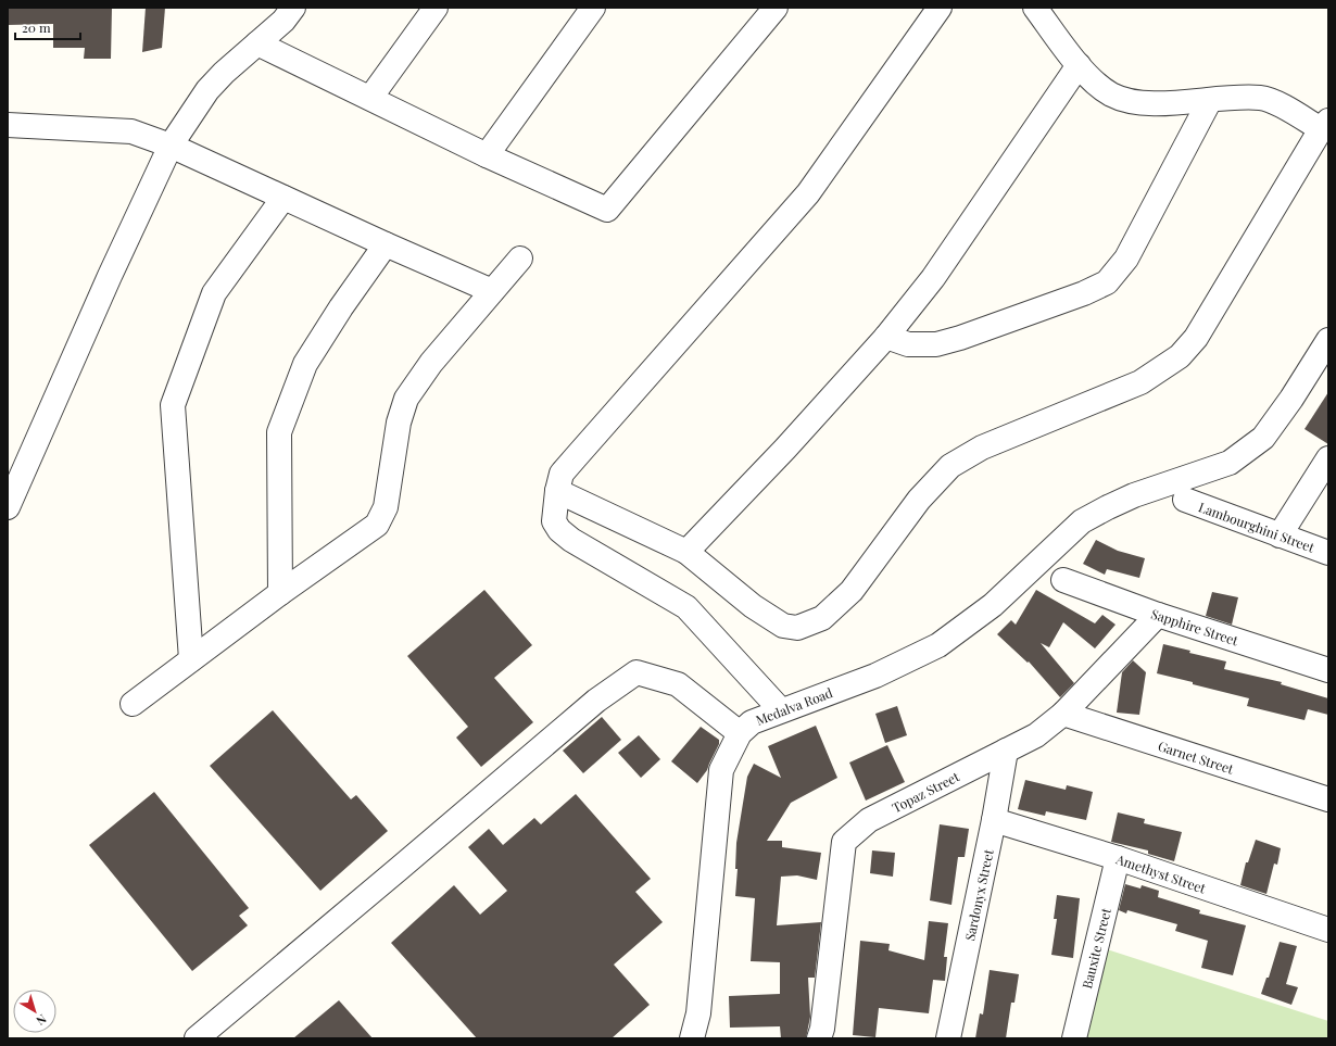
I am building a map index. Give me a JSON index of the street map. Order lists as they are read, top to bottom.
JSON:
{
  "streets": {
    "street": [
      "Lambourghini Street",
      "Sapphire Street",
      "Medalva Road",
      "Garnet Street",
      "Topaz Street",
      "Amethyst Street",
      "Sardonyx Street",
      "Bauxite Street"
    ]
  },
  "crossings": [
    ["Sapphire Street", "Topaz Street"],
    ["Garnet Street", "Topaz Street"],
    ["Topaz Street", "Sardonyx Street"],
    ["Amethyst Street", "Sardonyx Street"],
    ["Amethyst Street", "Bauxite Street"]
  ],
  "scale_bar": "20 m",
  "north": "bottom right"
}
